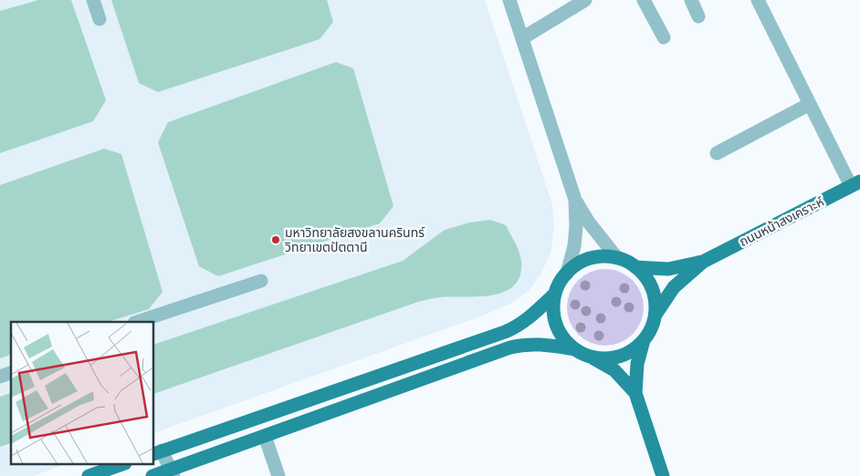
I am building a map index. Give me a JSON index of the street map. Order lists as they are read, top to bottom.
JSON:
{
  "streets": {
    "main road": ["ถนนหน้าสงเคราะห์"]
  },
  "places": ["มหาวิทยาลัยสงขลานครินทร์ วิทยาเขตปัตตานี"]
}
